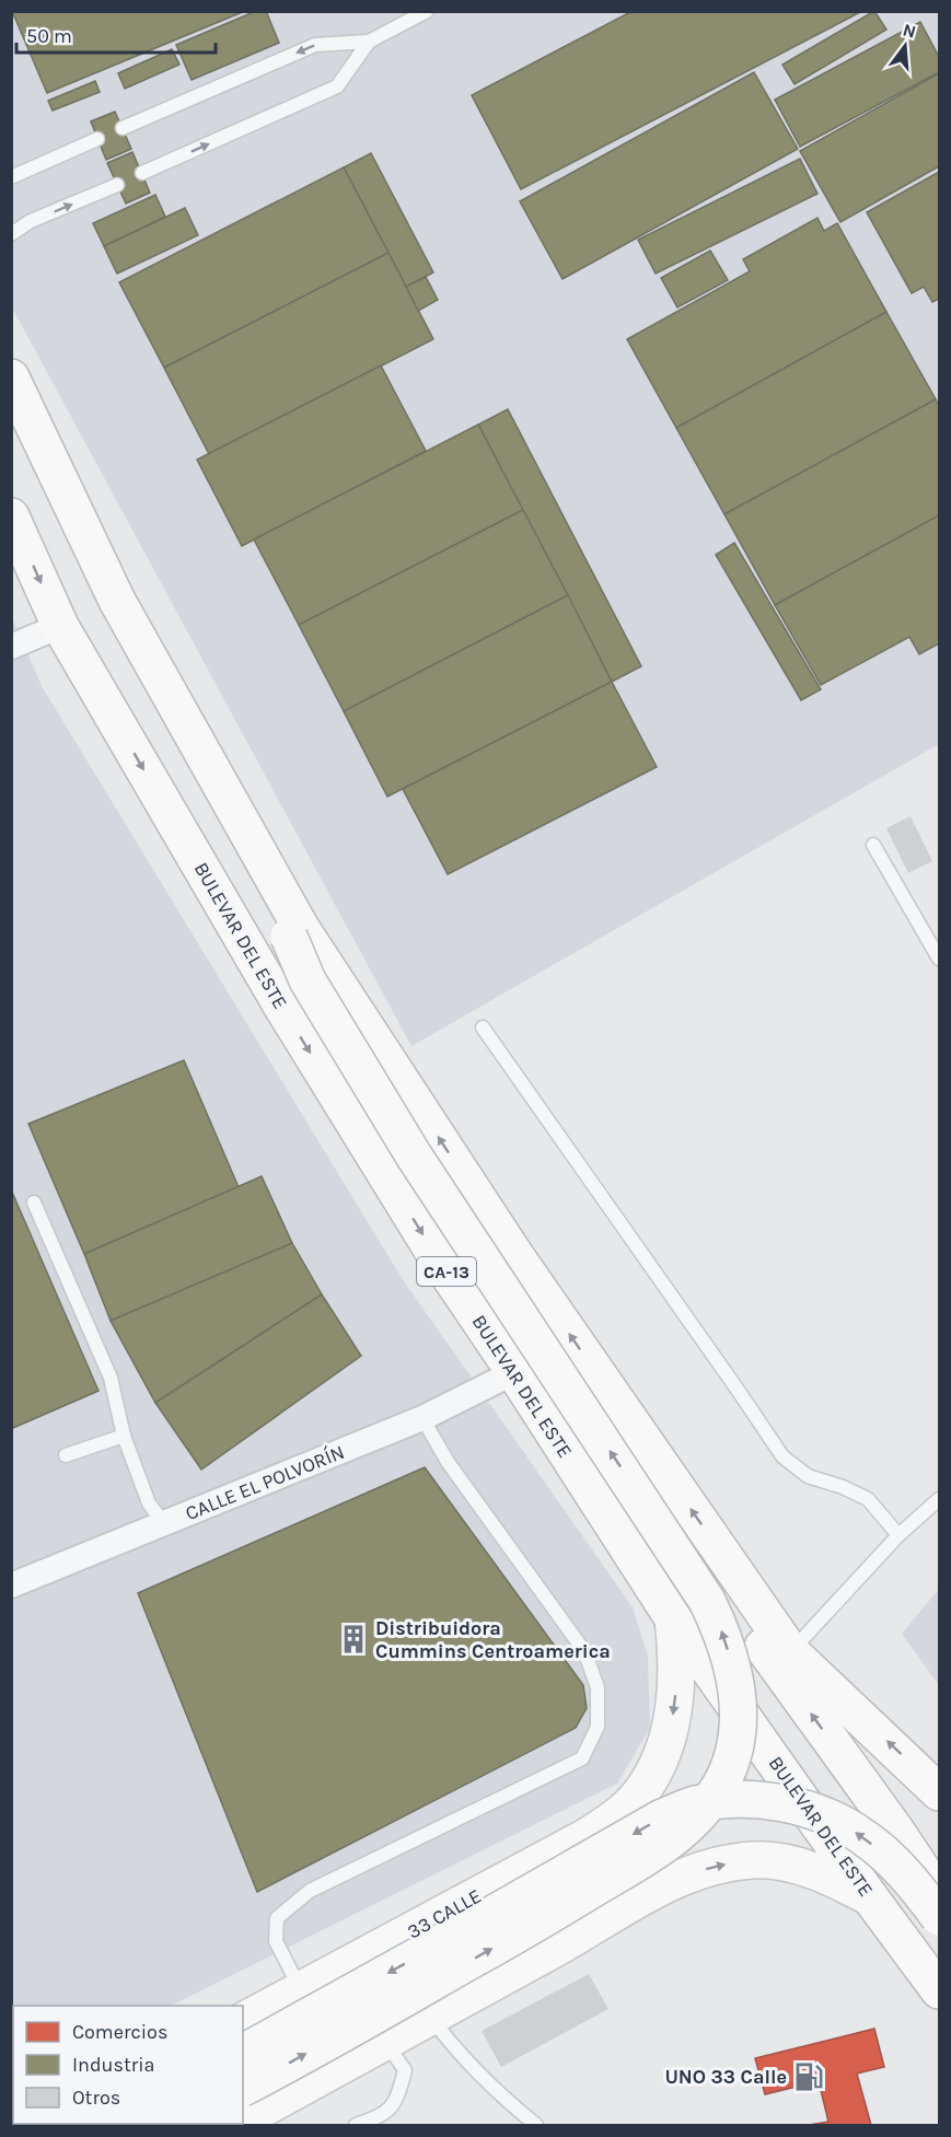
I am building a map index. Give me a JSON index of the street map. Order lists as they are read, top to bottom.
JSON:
{
  "streets": {
    "main road": ["BULEVAR DEL ESTE", "CA-13", "33 CALLE"],
    "street": ["CALLE EL POLVORÍN"]
  },
  "crossings": [
    ["BULEVAR DEL ESTE", "CALLE EL POLVORÍN"],
    ["BULEVAR DEL ESTE", "33 CALLE"]
  ],
  "one_way": ["33 CALLE"],
  "places": {
    "building": ["Distribuidora Cummins Centroamerica"],
    "fuel station": ["UNO 33 Calle"]
  },
  "legend": ["Comercios", "Industria", "Otros"],
  "scale_bar": "50 m",
  "north": "top"
}
